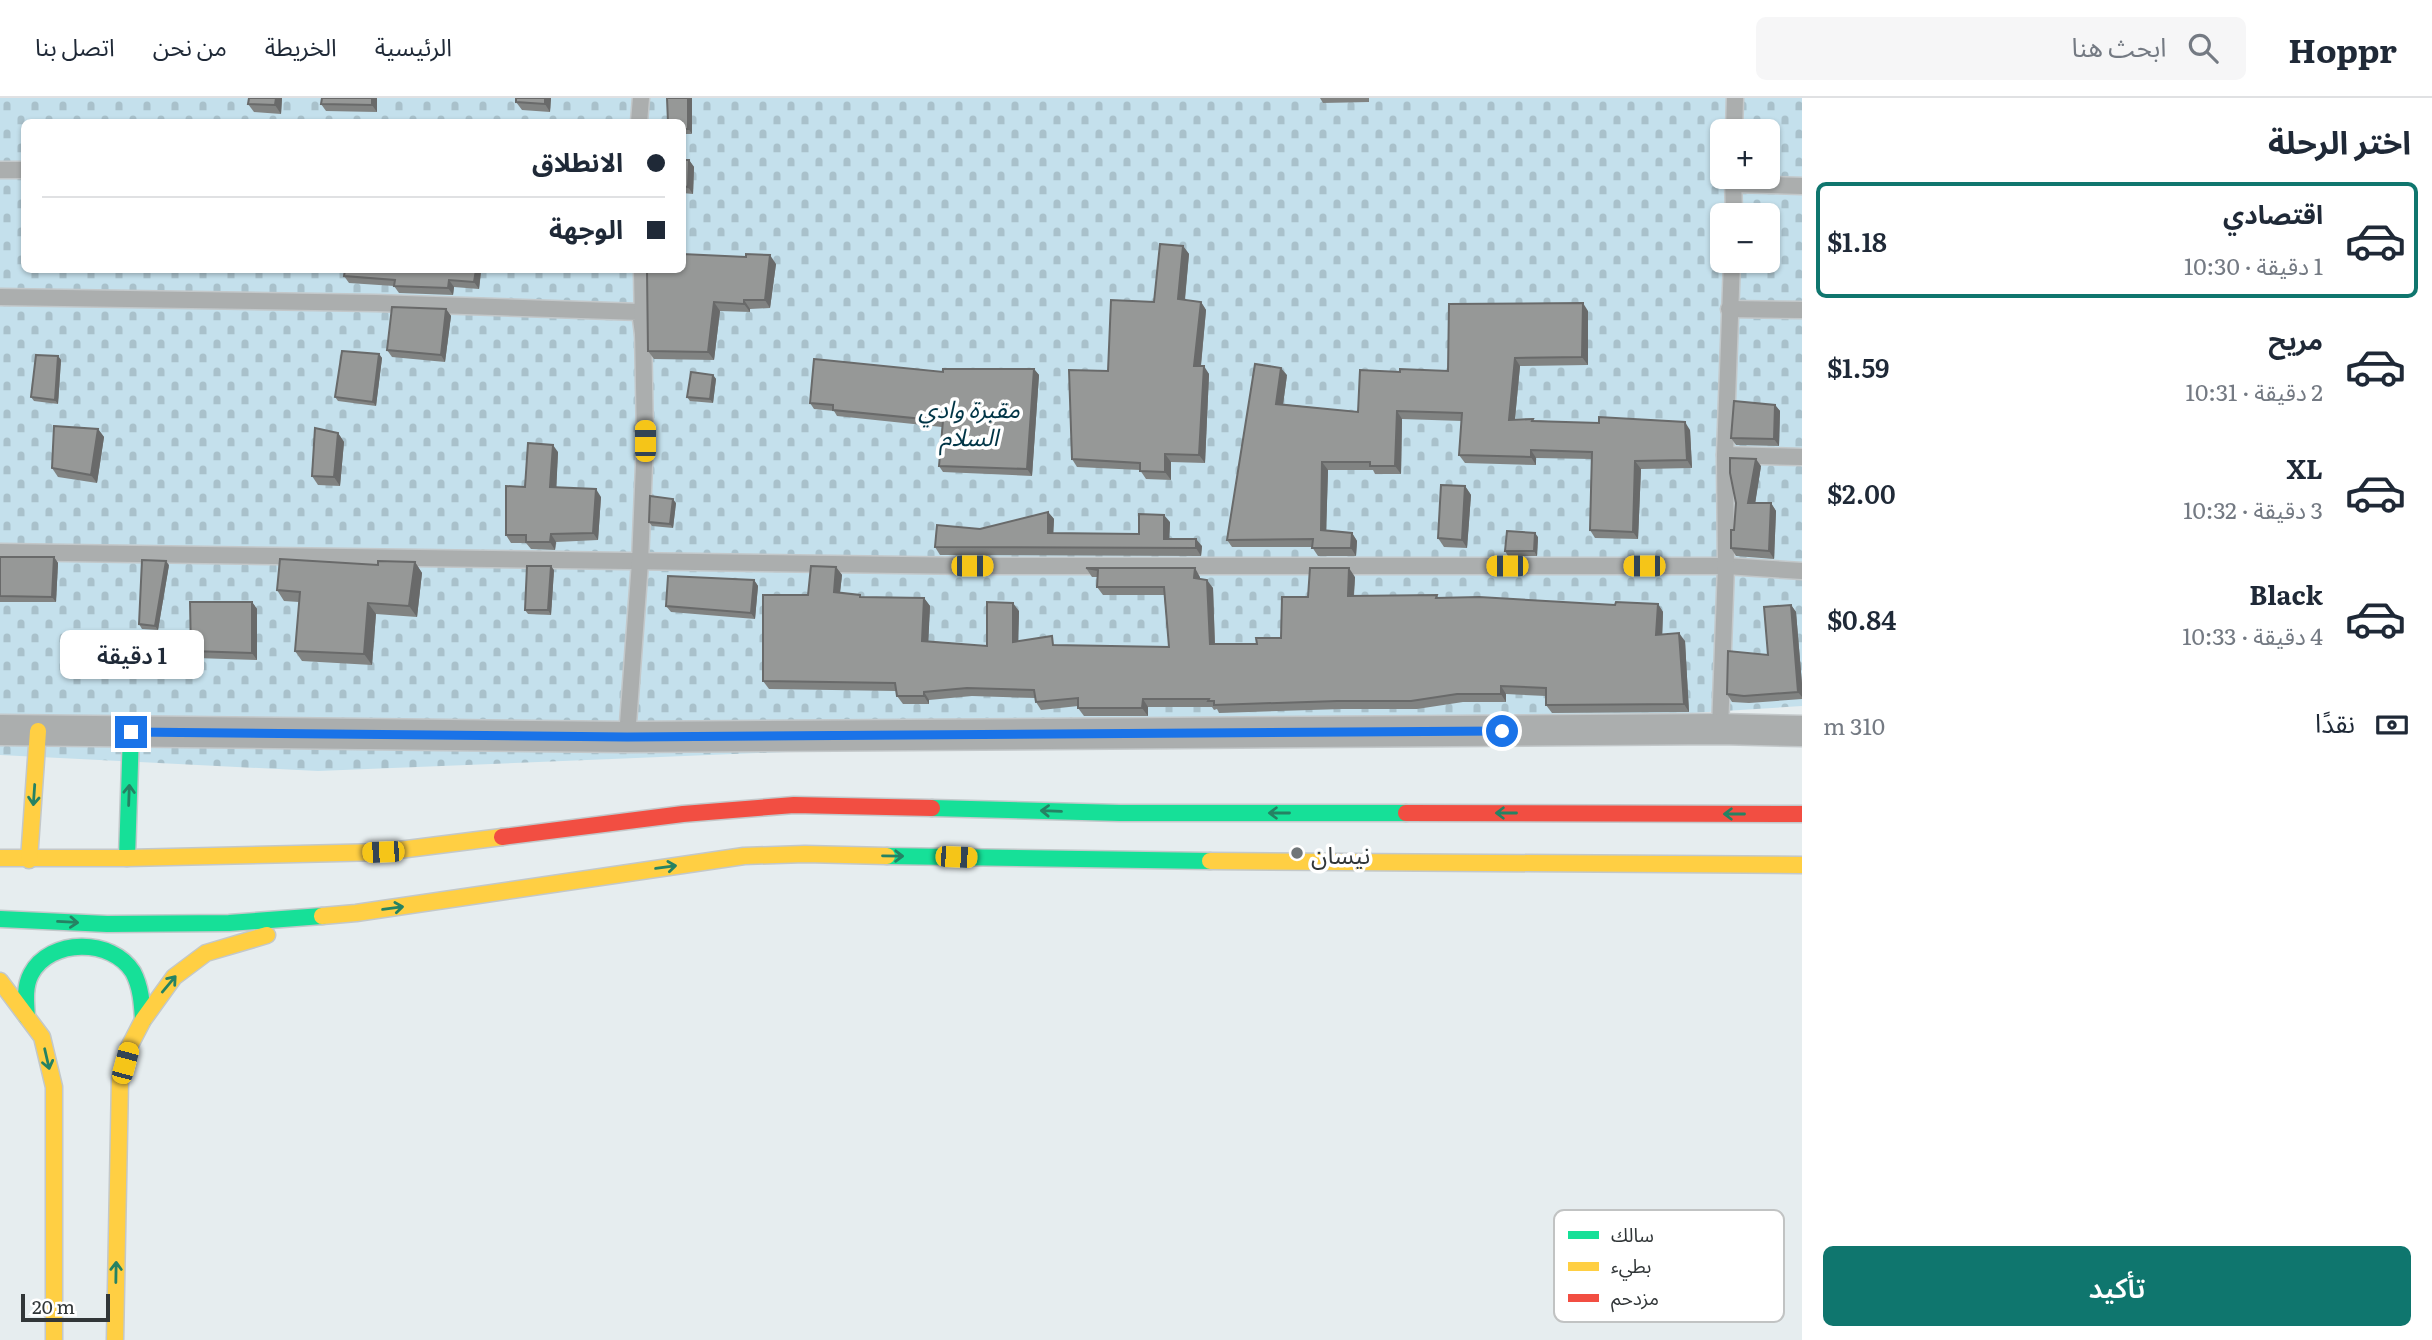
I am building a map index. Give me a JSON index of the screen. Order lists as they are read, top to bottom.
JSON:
{
  "parks": ["مقبرة وادي السلام"],
  "places": ["نيسان"],
  "legend": ["سالك", "بطيء", "مزدحم"],
  "scale_bar": "20 m",
  "page": {
    "header": "Hoppr",
    "search": "ابحث هنا",
    "nav": [
      "الرئيسية",
      "الخريطة",
      "من نحن",
      "اتصل بنا"
    ],
    "heading": "اختر الرحلة",
    "map_buttons": ["+", "−"],
    "banner": ["الانطلاق", "الوجهة"],
    "list": [
      {
        "name": "اقتصادي",
        "note": "1 دقيقة · 10:30",
        "value": "$1.18"
      },
      {
        "name": "مريح",
        "note": "2 دقيقة · 10:31",
        "value": "$1.59"
      },
      {
        "name": "XL",
        "note": "3 دقيقة · 10:32",
        "value": "$2.00"
      },
      {
        "name": "Black",
        "note": "4 دقيقة · 10:33",
        "value": "$0.84"
      }
    ],
    "bubble": "1 دقيقة",
    "pay": ["نقدًا", "310 m"],
    "buttons": "تأكيد",
    "scale": "20 m"
  }
}
